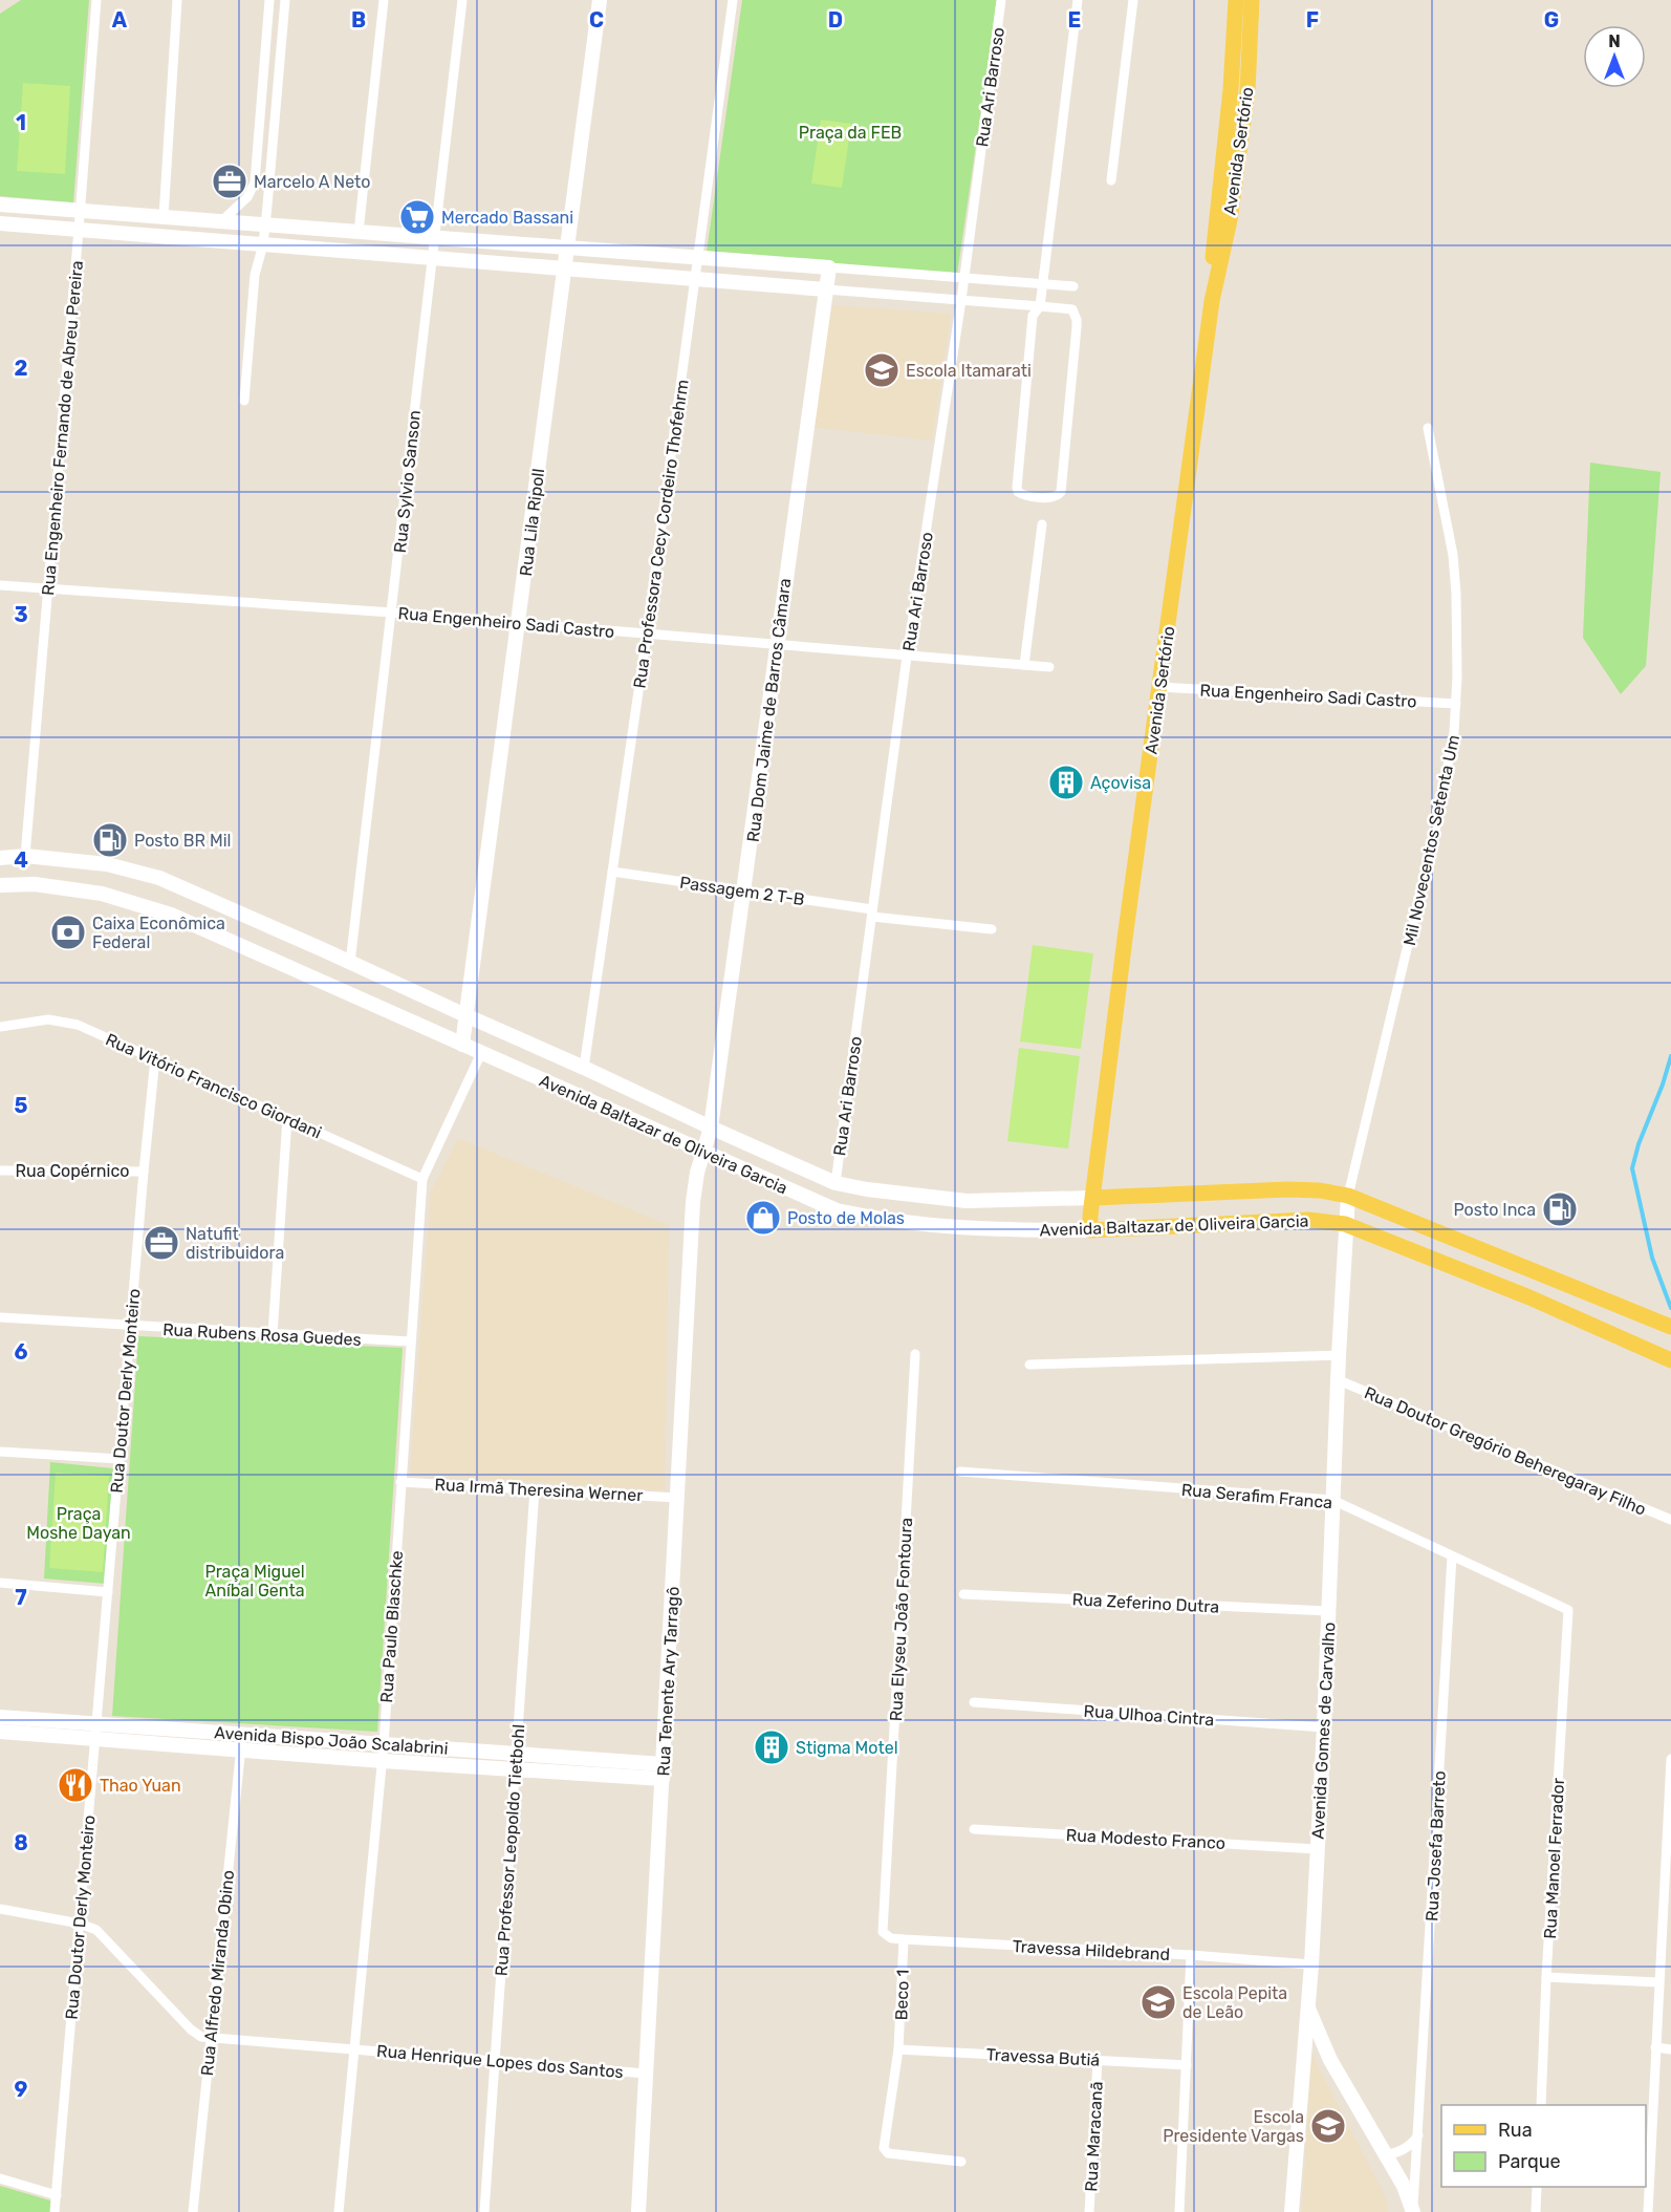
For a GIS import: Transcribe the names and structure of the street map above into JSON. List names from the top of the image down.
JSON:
{
  "streets": {
    "main road": ["Avenida Sertório", "Avenida Baltazar de Oliveira Garcia"],
    "street": [
      "Rua Ari Barroso",
      "Rua Engenheiro Fernando de Abreu Pereira",
      "Rua Sylvio Sanson",
      "Rua Lila Ripoll",
      "Rua Professora Cecy Cordeiro Thofehrm",
      "Rua Engenheiro Sadi Castro",
      "Rua Dom Jaime de Barros Câmara",
      "Mil Novecentos Setenta Um",
      "Passagem 2 T-B",
      "Rua Vitório Francisco Giordani",
      "Rua Copérnico",
      "Rua Rubens Rosa Guedes",
      "Rua Doutor Derly Monteiro",
      "Rua Doutor Gregório Beheregaray Filho",
      "Rua Irmã Theresina Werner",
      "Rua Serafim Franca",
      "Rua Zeferino Dutra",
      "Rua Elyseu João Fontoura",
      "Rua Paulo Blaschke",
      "Rua Tenente Ary Tarragô",
      "Rua Ulhoa Cintra",
      "Avenida Gomes de Carvalho",
      "Avenida Bispo João Scalabrini",
      "Rua Modesto Franco",
      "Rua Josefa Barreto",
      "Rua Professor Leopoldo Tietbohl",
      "Rua Manoel Ferrador",
      "Travessa Hildebrand",
      "Rua Alfredo Miranda Obino",
      "Beco 1",
      "Travessa Butiá",
      "Rua Henrique Lopes dos Santos",
      "Rua Maracanã"
    ]
  },
  "crossings": [
    ["Rua Ari Barroso", "Rua Engenheiro Sadi Castro"],
    ["Rua Ari Barroso", "Passagem 2 T-B"],
    ["Rua Ari Barroso", "Avenida Baltazar de Oliveira Garcia"],
    ["Avenida Sertório", "Rua Engenheiro Sadi Castro"],
    ["Avenida Sertório", "Avenida Baltazar de Oliveira Garcia"],
    ["Rua Engenheiro Fernando de Abreu Pereira", "Rua Engenheiro Sadi Castro"],
    ["Rua Engenheiro Fernando de Abreu Pereira", "Avenida Baltazar de Oliveira Garcia"],
    ["Rua Sylvio Sanson", "Rua Engenheiro Sadi Castro"],
    ["Rua Sylvio Sanson", "Avenida Baltazar de Oliveira Garcia"],
    ["Rua Lila Ripoll", "Rua Engenheiro Sadi Castro"],
    ["Rua Lila Ripoll", "Avenida Baltazar de Oliveira Garcia"],
    ["Rua Professora Cecy Cordeiro Thofehrm", "Rua Engenheiro Sadi Castro"],
    ["Rua Professora Cecy Cordeiro Thofehrm", "Passagem 2 T-B"],
    ["Rua Professora Cecy Cordeiro Thofehrm", "Avenida Baltazar de Oliveira Garcia"],
    ["Rua Engenheiro Sadi Castro", "Rua Dom Jaime de Barros Câmara"],
    ["Rua Engenheiro Sadi Castro", "Mil Novecentos Setenta Um"],
    ["Rua Dom Jaime de Barros Câmara", "Passagem 2 T-B"],
    ["Rua Dom Jaime de Barros Câmara", "Avenida Baltazar de Oliveira Garcia"],
    ["Rua Dom Jaime de Barros Câmara", "Rua Tenente Ary Tarragô"],
    ["Mil Novecentos Setenta Um", "Avenida Baltazar de Oliveira Garcia"],
    ["Mil Novecentos Setenta Um", "Avenida Gomes de Carvalho"],
    ["Rua Vitório Francisco Giordani", "Rua Doutor Derly Monteiro"],
    ["Rua Vitório Francisco Giordani", "Rua Paulo Blaschke"],
    ["Avenida Baltazar de Oliveira Garcia", "Rua Paulo Blaschke"],
    ["Avenida Baltazar de Oliveira Garcia", "Rua Tenente Ary Tarragô"],
    ["Avenida Baltazar de Oliveira Garcia", "Avenida Gomes de Carvalho"],
    ["Rua Copérnico", "Rua Doutor Derly Monteiro"],
    ["Rua Rubens Rosa Guedes", "Rua Doutor Derly Monteiro"],
    ["Rua Rubens Rosa Guedes", "Rua Paulo Blaschke"],
    ["Rua Doutor Derly Monteiro", "Avenida Bispo João Scalabrini"],
    ["Rua Doutor Gregório Beheregaray Filho", "Avenida Gomes de Carvalho"],
    ["Rua Irmã Theresina Werner", "Rua Paulo Blaschke"],
    ["Rua Irmã Theresina Werner", "Rua Tenente Ary Tarragô"],
    ["Rua Irmã Theresina Werner", "Rua Professor Leopoldo Tietbohl"],
    ["Rua Serafim Franca", "Avenida Gomes de Carvalho"],
    ["Rua Serafim Franca", "Rua Josefa Barreto"],
    ["Rua Serafim Franca", "Rua Manoel Ferrador"],
    ["Rua Zeferino Dutra", "Avenida Gomes de Carvalho"],
    ["Rua Elyseu João Fontoura", "Travessa Hildebrand"],
    ["Rua Elyseu João Fontoura", "Beco 1"],
    ["Rua Paulo Blaschke", "Avenida Bispo João Scalabrini"],
    ["Rua Paulo Blaschke", "Rua Henrique Lopes dos Santos"],
    ["Rua Tenente Ary Tarragô", "Avenida Bispo João Scalabrini"],
    ["Rua Tenente Ary Tarragô", "Rua Henrique Lopes dos Santos"],
    ["Rua Ulhoa Cintra", "Avenida Gomes de Carvalho"],
    ["Avenida Gomes de Carvalho", "Rua Modesto Franco"],
    ["Avenida Gomes de Carvalho", "Rua Josefa Barreto"],
    ["Avenida Gomes de Carvalho", "Travessa Hildebrand"],
    ["Avenida Bispo João Scalabrini", "Rua Professor Leopoldo Tietbohl"],
    ["Avenida Bispo João Scalabrini", "Rua Alfredo Miranda Obino"],
    ["Rua Professor Leopoldo Tietbohl", "Rua Henrique Lopes dos Santos"],
    ["Travessa Hildebrand", "Beco 1"],
    ["Rua Alfredo Miranda Obino", "Rua Henrique Lopes dos Santos"],
    ["Beco 1", "Travessa Butiá"],
    ["Travessa Butiá", "Rua Maracanã"]
  ],
  "parks": ["Praça da FEB", "Praça Moshe Dayan", "Praça Miguel Aníbal Genta"],
  "places": {
    "office": ["Marcelo A Neto", "Natufit distribuidora"],
    "supermarket": ["Mercado Bassani"],
    "school or university": ["Escola Itamarati", "Escola Pepita de Leão", "Escola Presidente Vargas"],
    "building": ["Açovisa", "Stigma Motel"],
    "fuel station": ["Posto BR Mil", "Posto Inca"],
    "bank": ["Caixa Econômica Federal"],
    "shop": ["Posto de Molas"],
    "restaurant": ["Thao Yuan"]
  },
  "legend": ["Rua", "Parque"],
  "north": "top",
  "grid": {
    "columns": [
      "A",
      "B",
      "C",
      "D",
      "E",
      "F",
      "G"
    ],
    "rows": [
      "1",
      "2",
      "3",
      "4",
      "5",
      "6",
      "7",
      "8",
      "9"
    ]
  }
}
